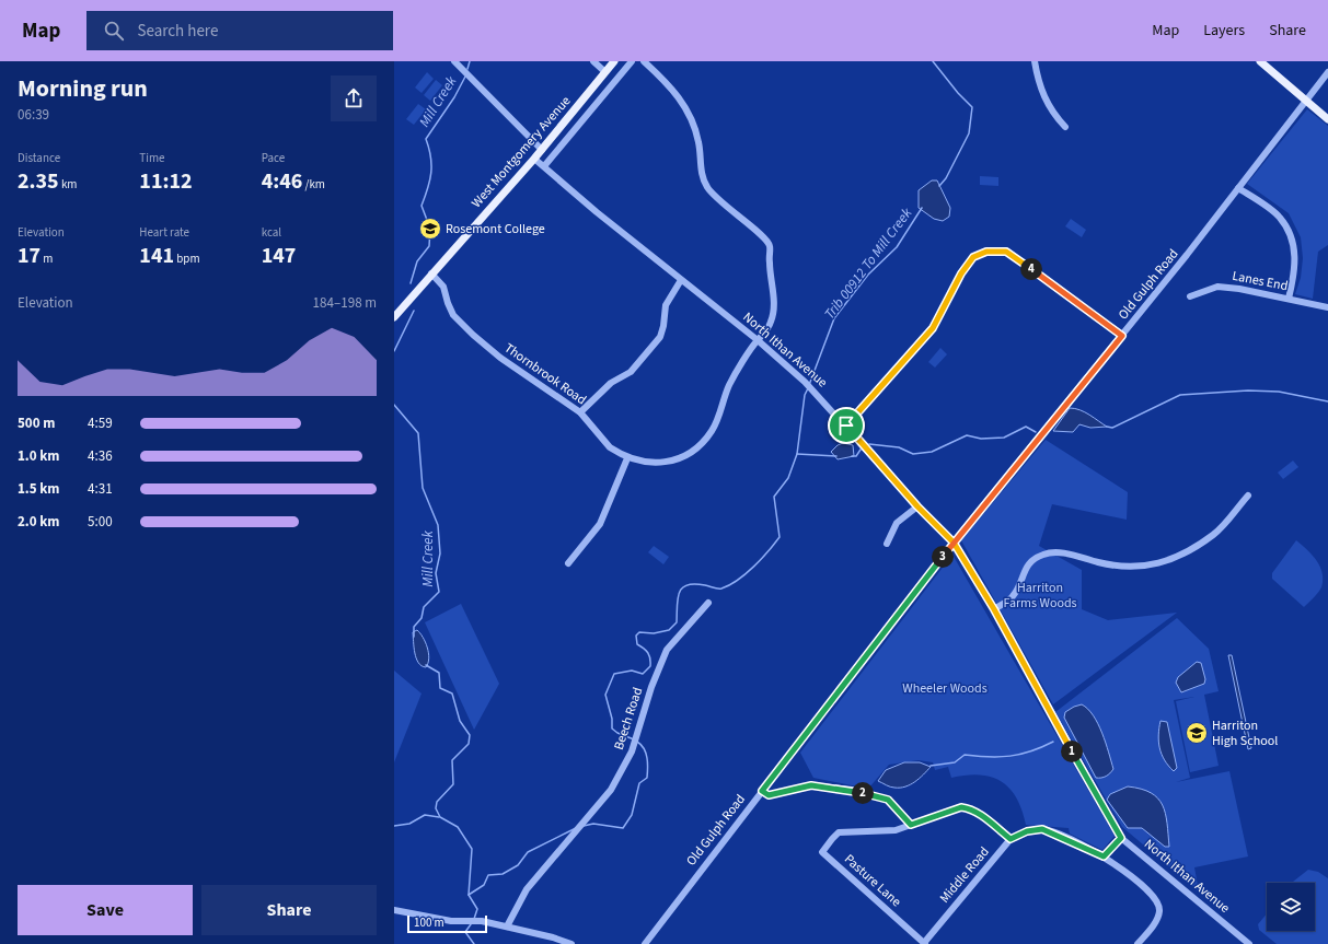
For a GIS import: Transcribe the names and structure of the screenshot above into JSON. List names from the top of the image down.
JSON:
{
  "streets": {
    "main road": ["West Montgomery Avenue"],
    "street": [
      "Lanes End",
      "Old Gulph Road",
      "North Ithan Avenue",
      "Thornbrook Road",
      "Beech Road",
      "Middle Road",
      "Pasture Lane"
    ]
  },
  "crossings": [
    ["West Montgomery Avenue", "North Ithan Avenue"],
    ["West Montgomery Avenue", "Thornbrook Road"],
    ["Old Gulph Road", "North Ithan Avenue"],
    ["North Ithan Avenue", "Thornbrook Road"],
    ["Middle Road", "Pasture Lane"]
  ],
  "water": ["Mill Creek", "Trib 00912 To Mill Creek"],
  "parks": ["Harriton Farms Woods", "Wheeler Woods"],
  "places": {
    "school or university": ["Rosemont College", "Harriton High School"]
  },
  "scale_bar": "100 m",
  "page": {
    "header": "Map",
    "search": "Search here",
    "nav": ["Map", "Layers", "Share"],
    "heading": ["Morning run", "06:39"],
    "stats": [
      ["Distance", "2.35 km"],
      ["Time", "11:12"],
      ["Pace", "4:46 /km"],
      ["Elevation", "17 m"],
      ["Heart rate", "141 bpm"],
      ["kcal", "147"]
    ],
    "pins": [
      "4",
      "3",
      "1",
      "2"
    ],
    "chart": ["Elevation", "184–198 m"],
    "list": [
      {
        "name": "500 m",
        "note": "4:59"
      },
      {
        "name": "1.0 km",
        "note": "4:36"
      },
      {
        "name": "1.5 km",
        "note": "4:31"
      },
      {
        "name": "2.0 km",
        "note": "5:00"
      }
    ],
    "buttons": ["Save", "Share"],
    "scale": "100 m"
  }
}
